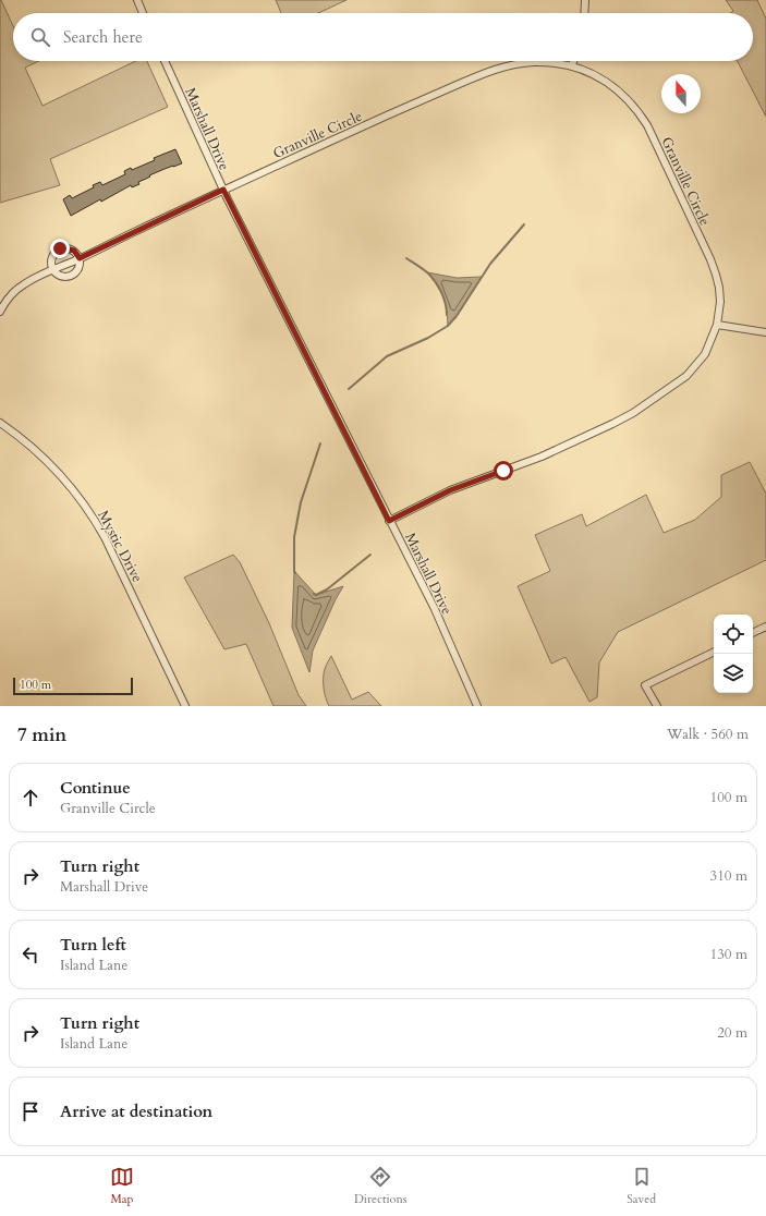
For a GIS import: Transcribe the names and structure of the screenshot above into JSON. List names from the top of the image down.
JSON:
{
  "streets": {
    "street": ["Marshall Drive", "Granville Circle", "Mystic Drive"]
  },
  "crossings": [
    ["Marshall Drive", "Granville Circle"]
  ],
  "scale_bar": "100 m",
  "north": "top",
  "page": {
    "search": "Search here",
    "scale": "100 m",
    "heading": ["7 min", "Walk · 560 m"],
    "list": [
      ["Continue", "Granville Circle", "100 m"],
      ["Turn right", "Marshall Drive", "310 m"],
      ["Turn left", "Island Lane", "130 m"],
      ["Turn right", "Island Lane", "20 m"],
      "Arrive at destination"
    ],
    "nav": ["Map", "Directions", "Saved"]
  }
}
